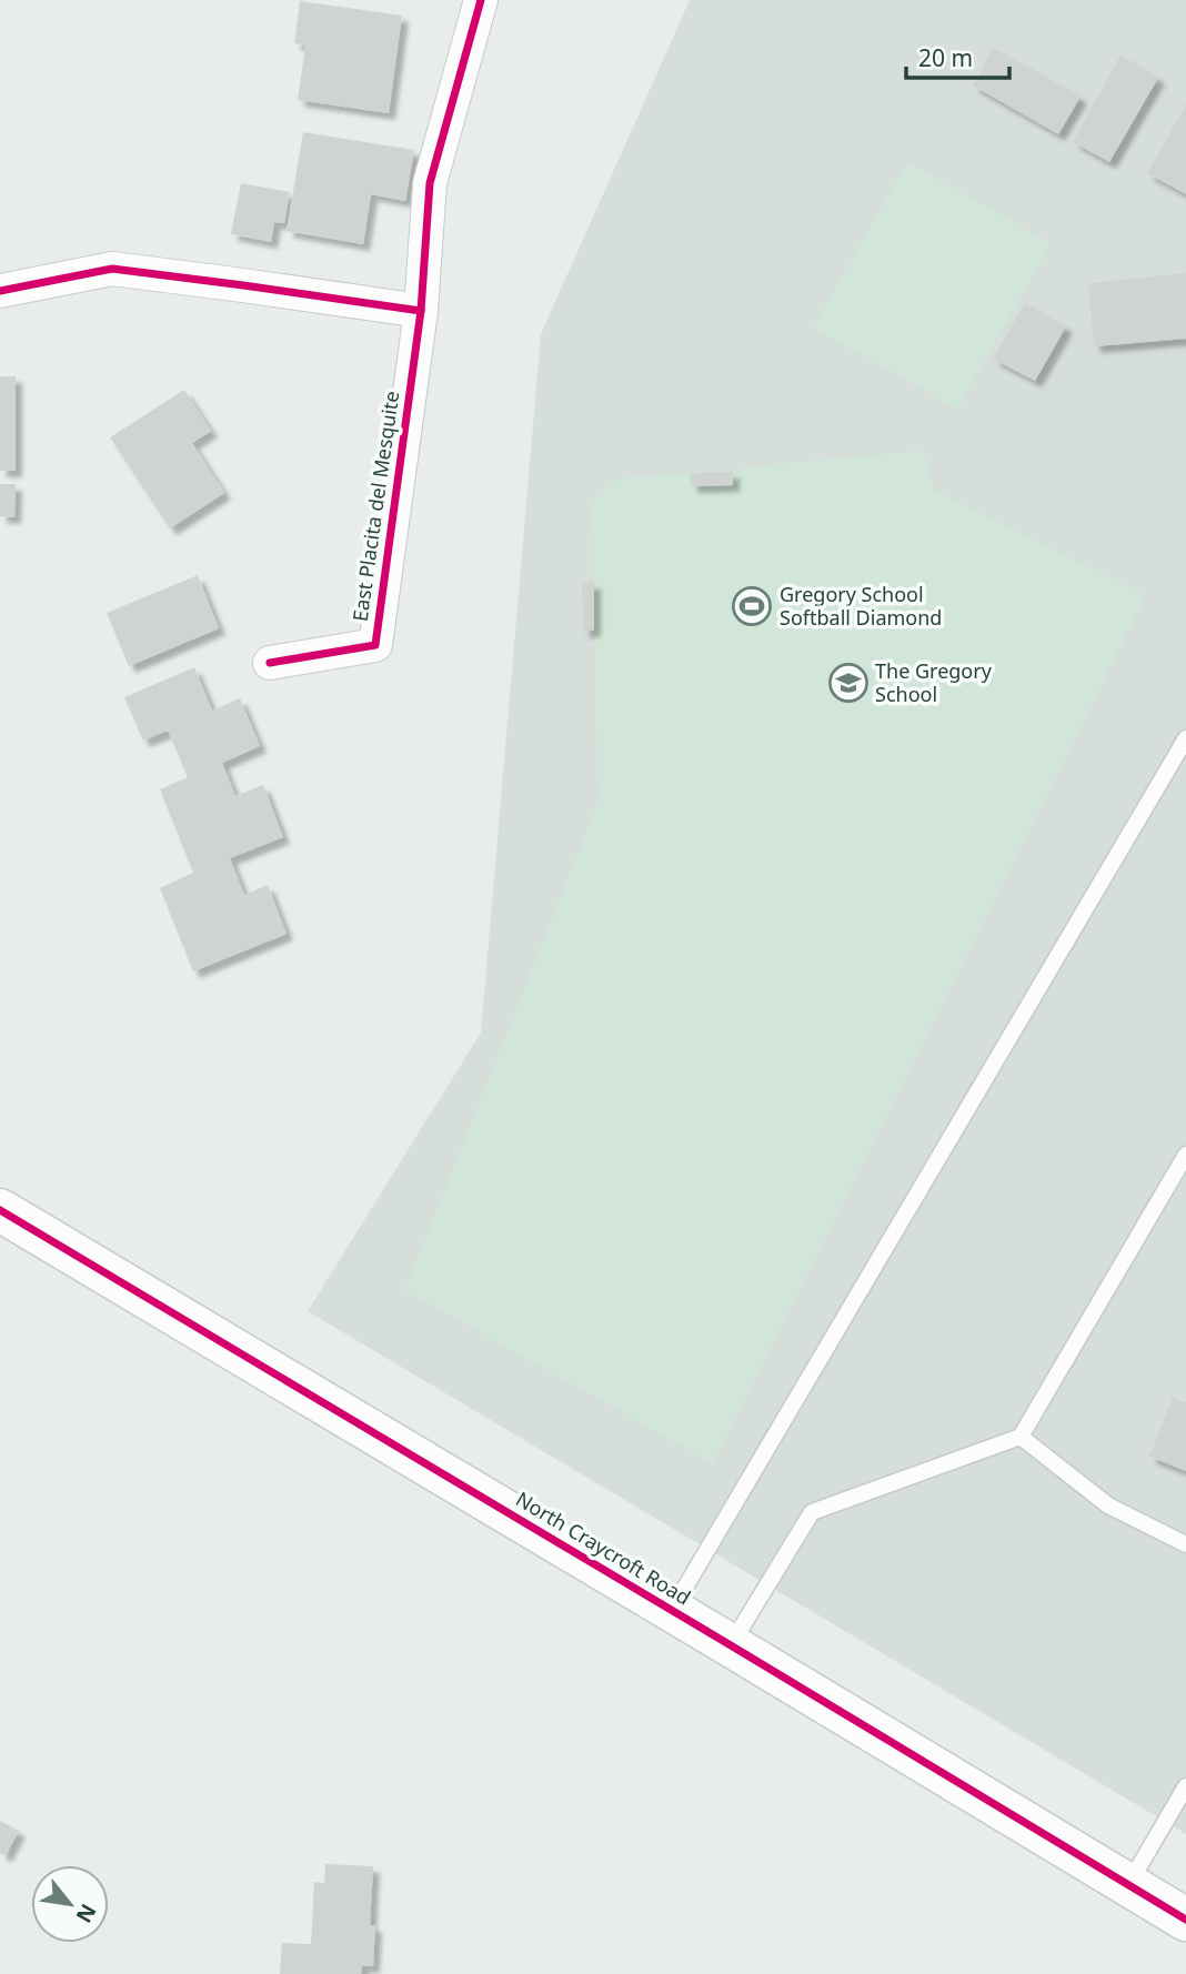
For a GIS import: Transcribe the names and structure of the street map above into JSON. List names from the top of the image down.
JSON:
{
  "streets": {
    "main road": ["North Craycroft Road"],
    "street": ["East Placita del Mesquite"]
  },
  "places": {
    "sports": ["Gregory School Softball Diamond"],
    "school or university": ["The Gregory School"]
  },
  "scale_bar": "20 m",
  "north": "bottom right"
}
